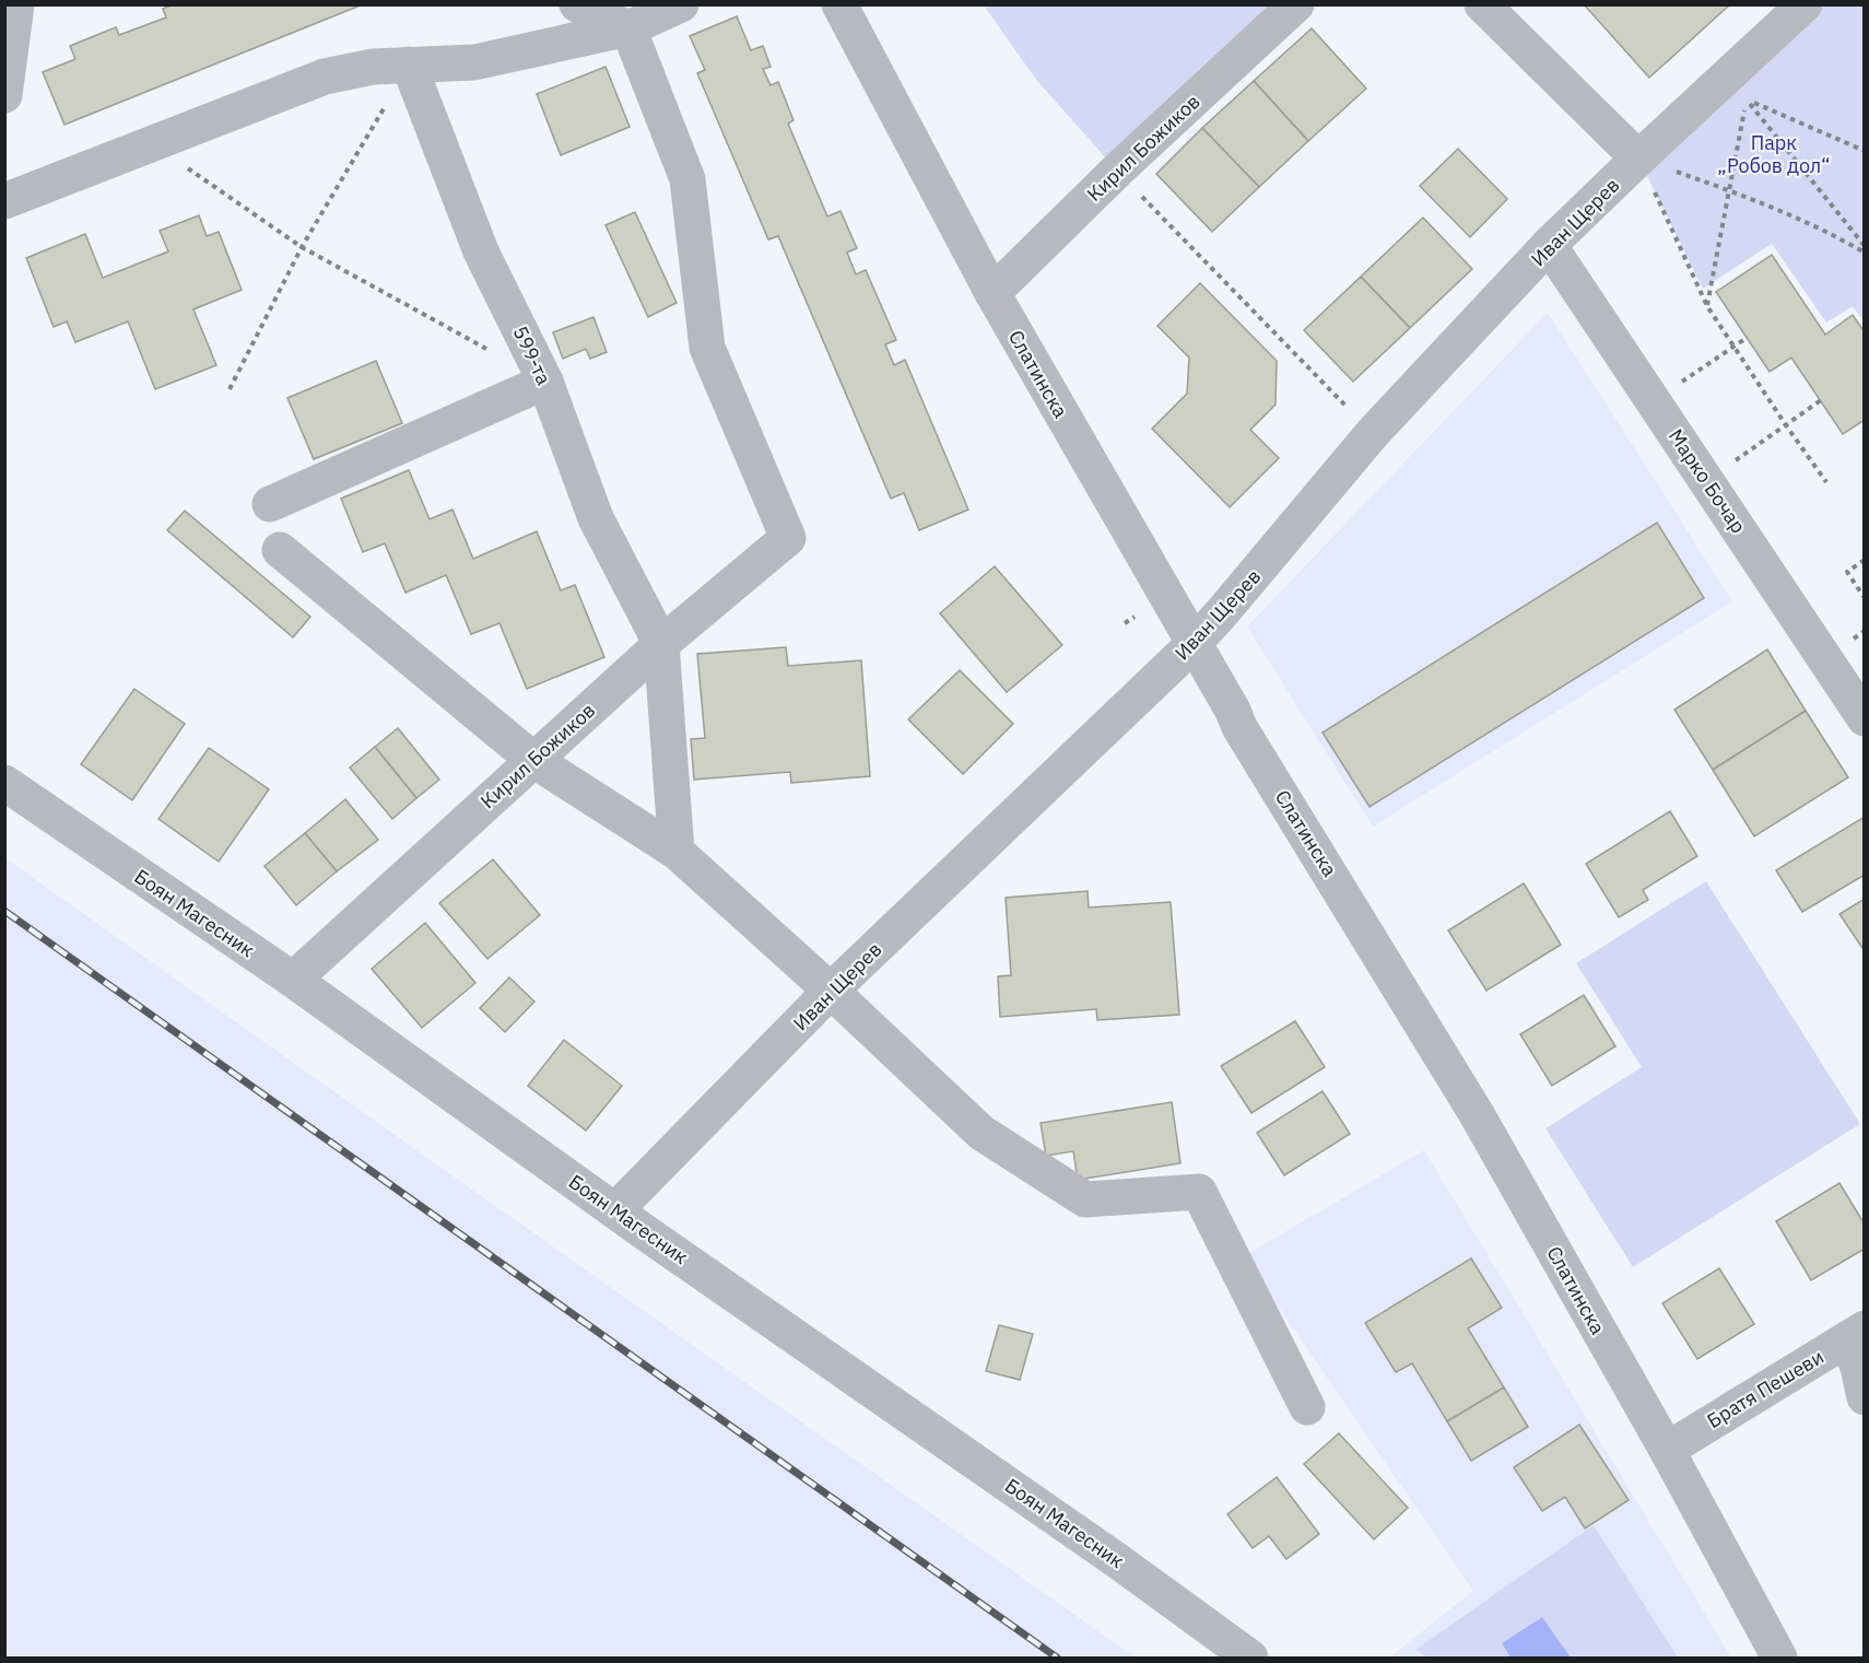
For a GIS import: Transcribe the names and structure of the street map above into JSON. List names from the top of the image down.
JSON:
{
  "streets": {
    "street": [
      "Кирил Божиков",
      "Иван Щерев",
      "599-та",
      "Слатинска",
      "Марко Бочар",
      "Боян Магесник",
      "Братя Пешеви"
    ]
  },
  "crossings": [
    ["Кирил Божиков", "599-та"],
    ["Кирил Божиков", "Слатинска"],
    ["Кирил Божиков", "Боян Магесник"],
    ["Иван Щерев", "Слатинска"],
    ["Иван Щерев", "Марко Бочар"],
    ["Иван Щерев", "Боян Магесник"],
    ["Слатинска", "Братя Пешеви"]
  ],
  "parks": ["Парк „Робов дол“"]
}
